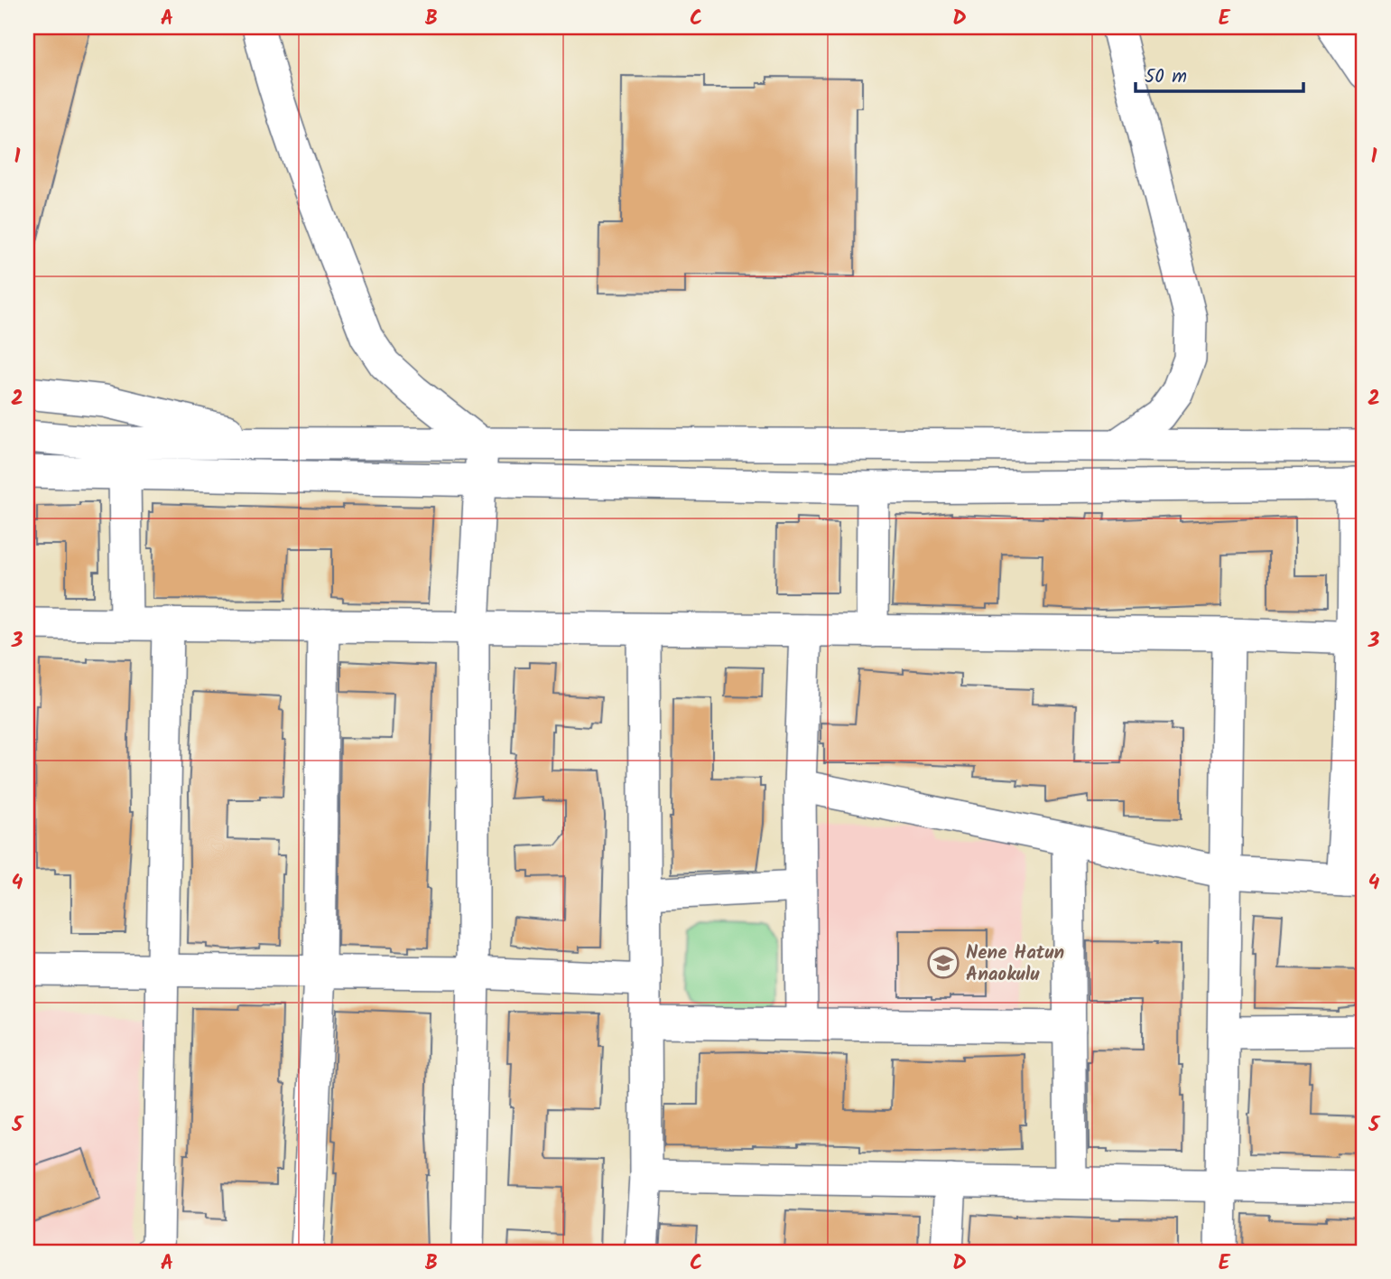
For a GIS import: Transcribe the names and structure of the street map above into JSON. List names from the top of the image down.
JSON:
{
  "places": {
    "school or university": ["Nene Hatun Anaokulu"]
  },
  "scale_bar": "50 m",
  "grid": {
    "columns": [
      "A",
      "B",
      "C",
      "D",
      "E"
    ],
    "rows": [
      "1",
      "2",
      "3",
      "4",
      "5"
    ]
  }
}
